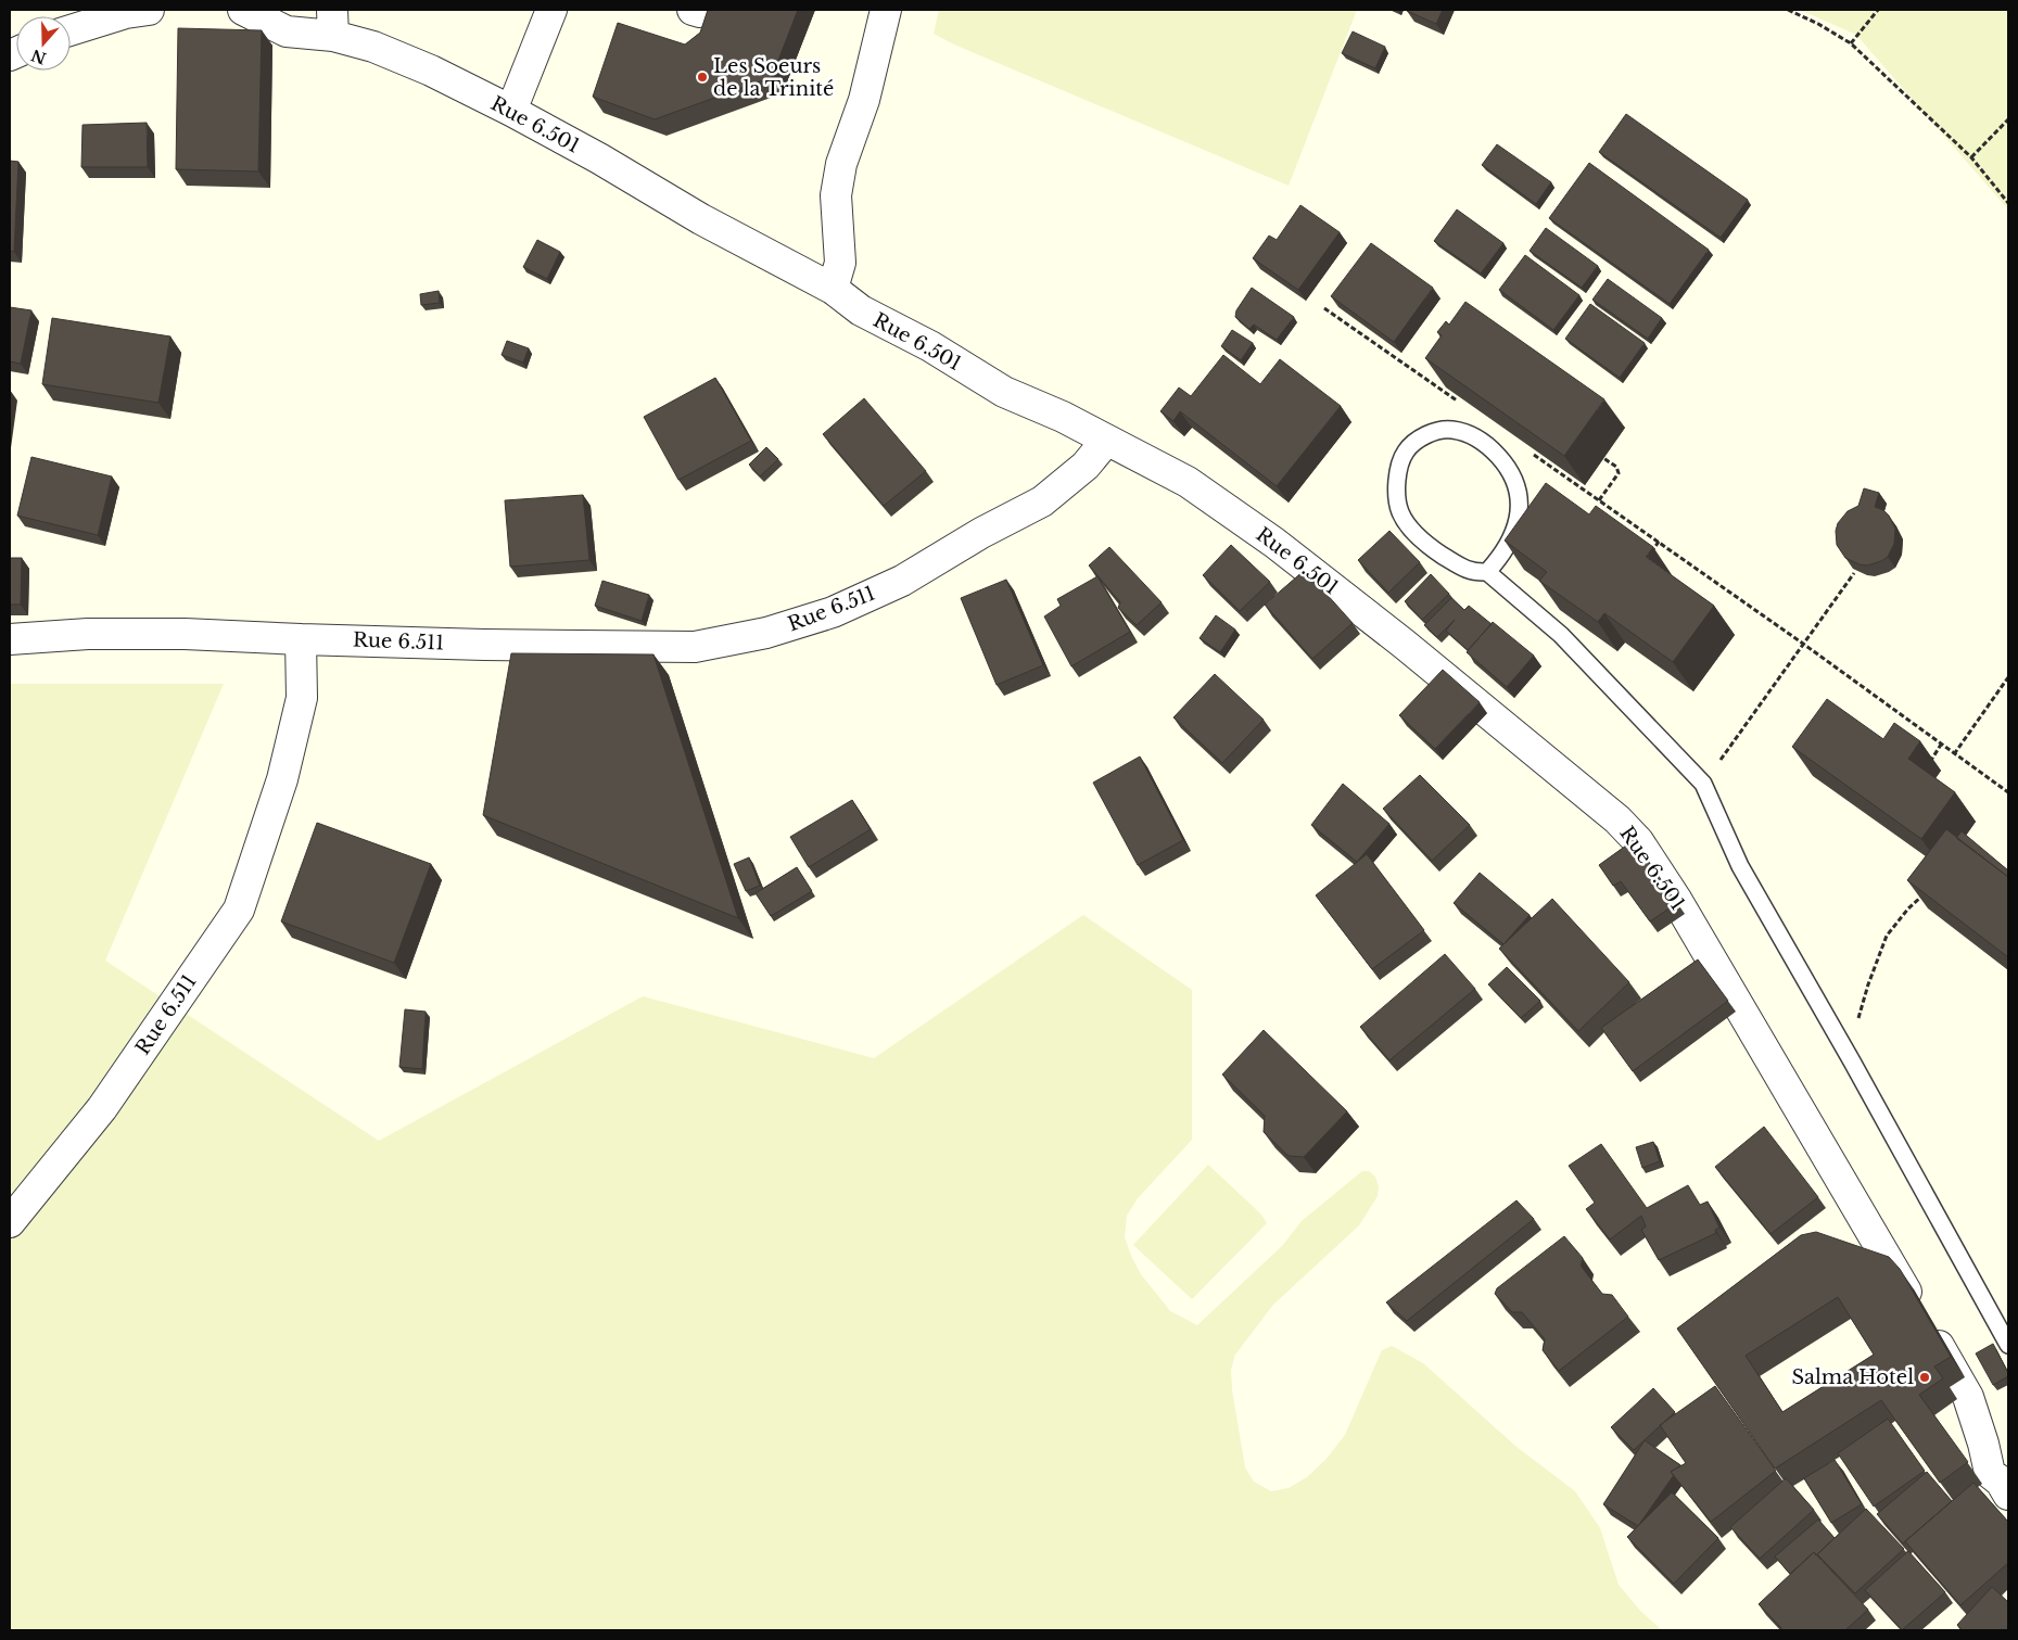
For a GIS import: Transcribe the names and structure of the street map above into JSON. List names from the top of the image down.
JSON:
{
  "streets": {
    "street": ["Rue 6.501", "Rue 6.511"]
  },
  "crossings": [
    ["Rue 6.501", "Rue 6.511"]
  ],
  "places": ["Les Soeurs de la Trinité", "Salma Hotel"],
  "north": "bottom"
}
